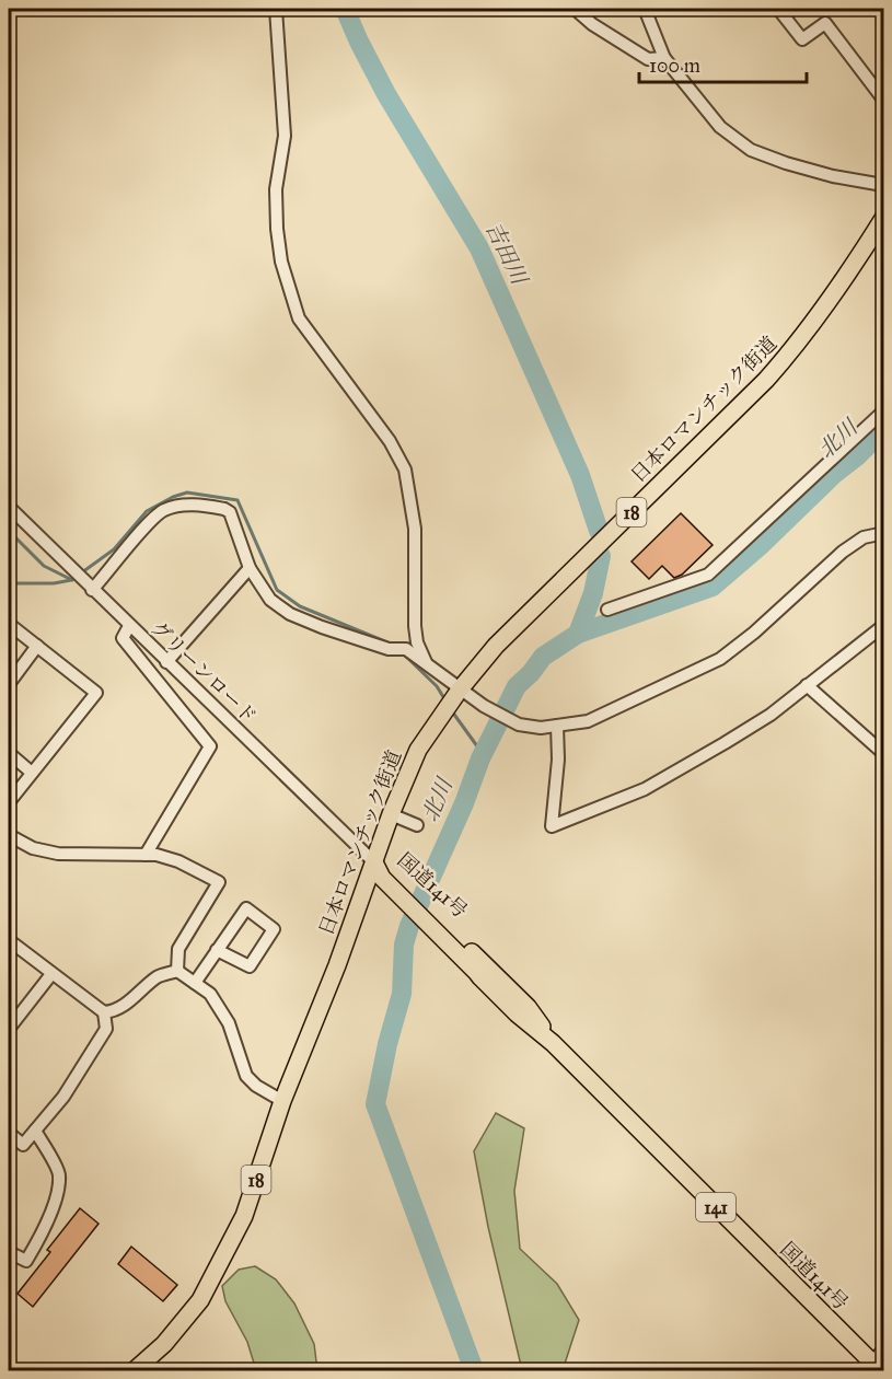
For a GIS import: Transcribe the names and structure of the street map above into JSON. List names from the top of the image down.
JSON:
{
  "streets": {
    "highway": [
      "日本ロマンチック街道",
      "18",
      "国道141号",
      "141"
    ],
    "street": ["グリーンロード"]
  },
  "crossings": [
    ["日本ロマンチック街道", "グリーンロード"],
    ["日本ロマンチック街道", "国道141号"],
    ["グリーンロード", "国道141号"]
  ],
  "water": ["吉田川", "北川"],
  "scale_bar": "100 m"
}
